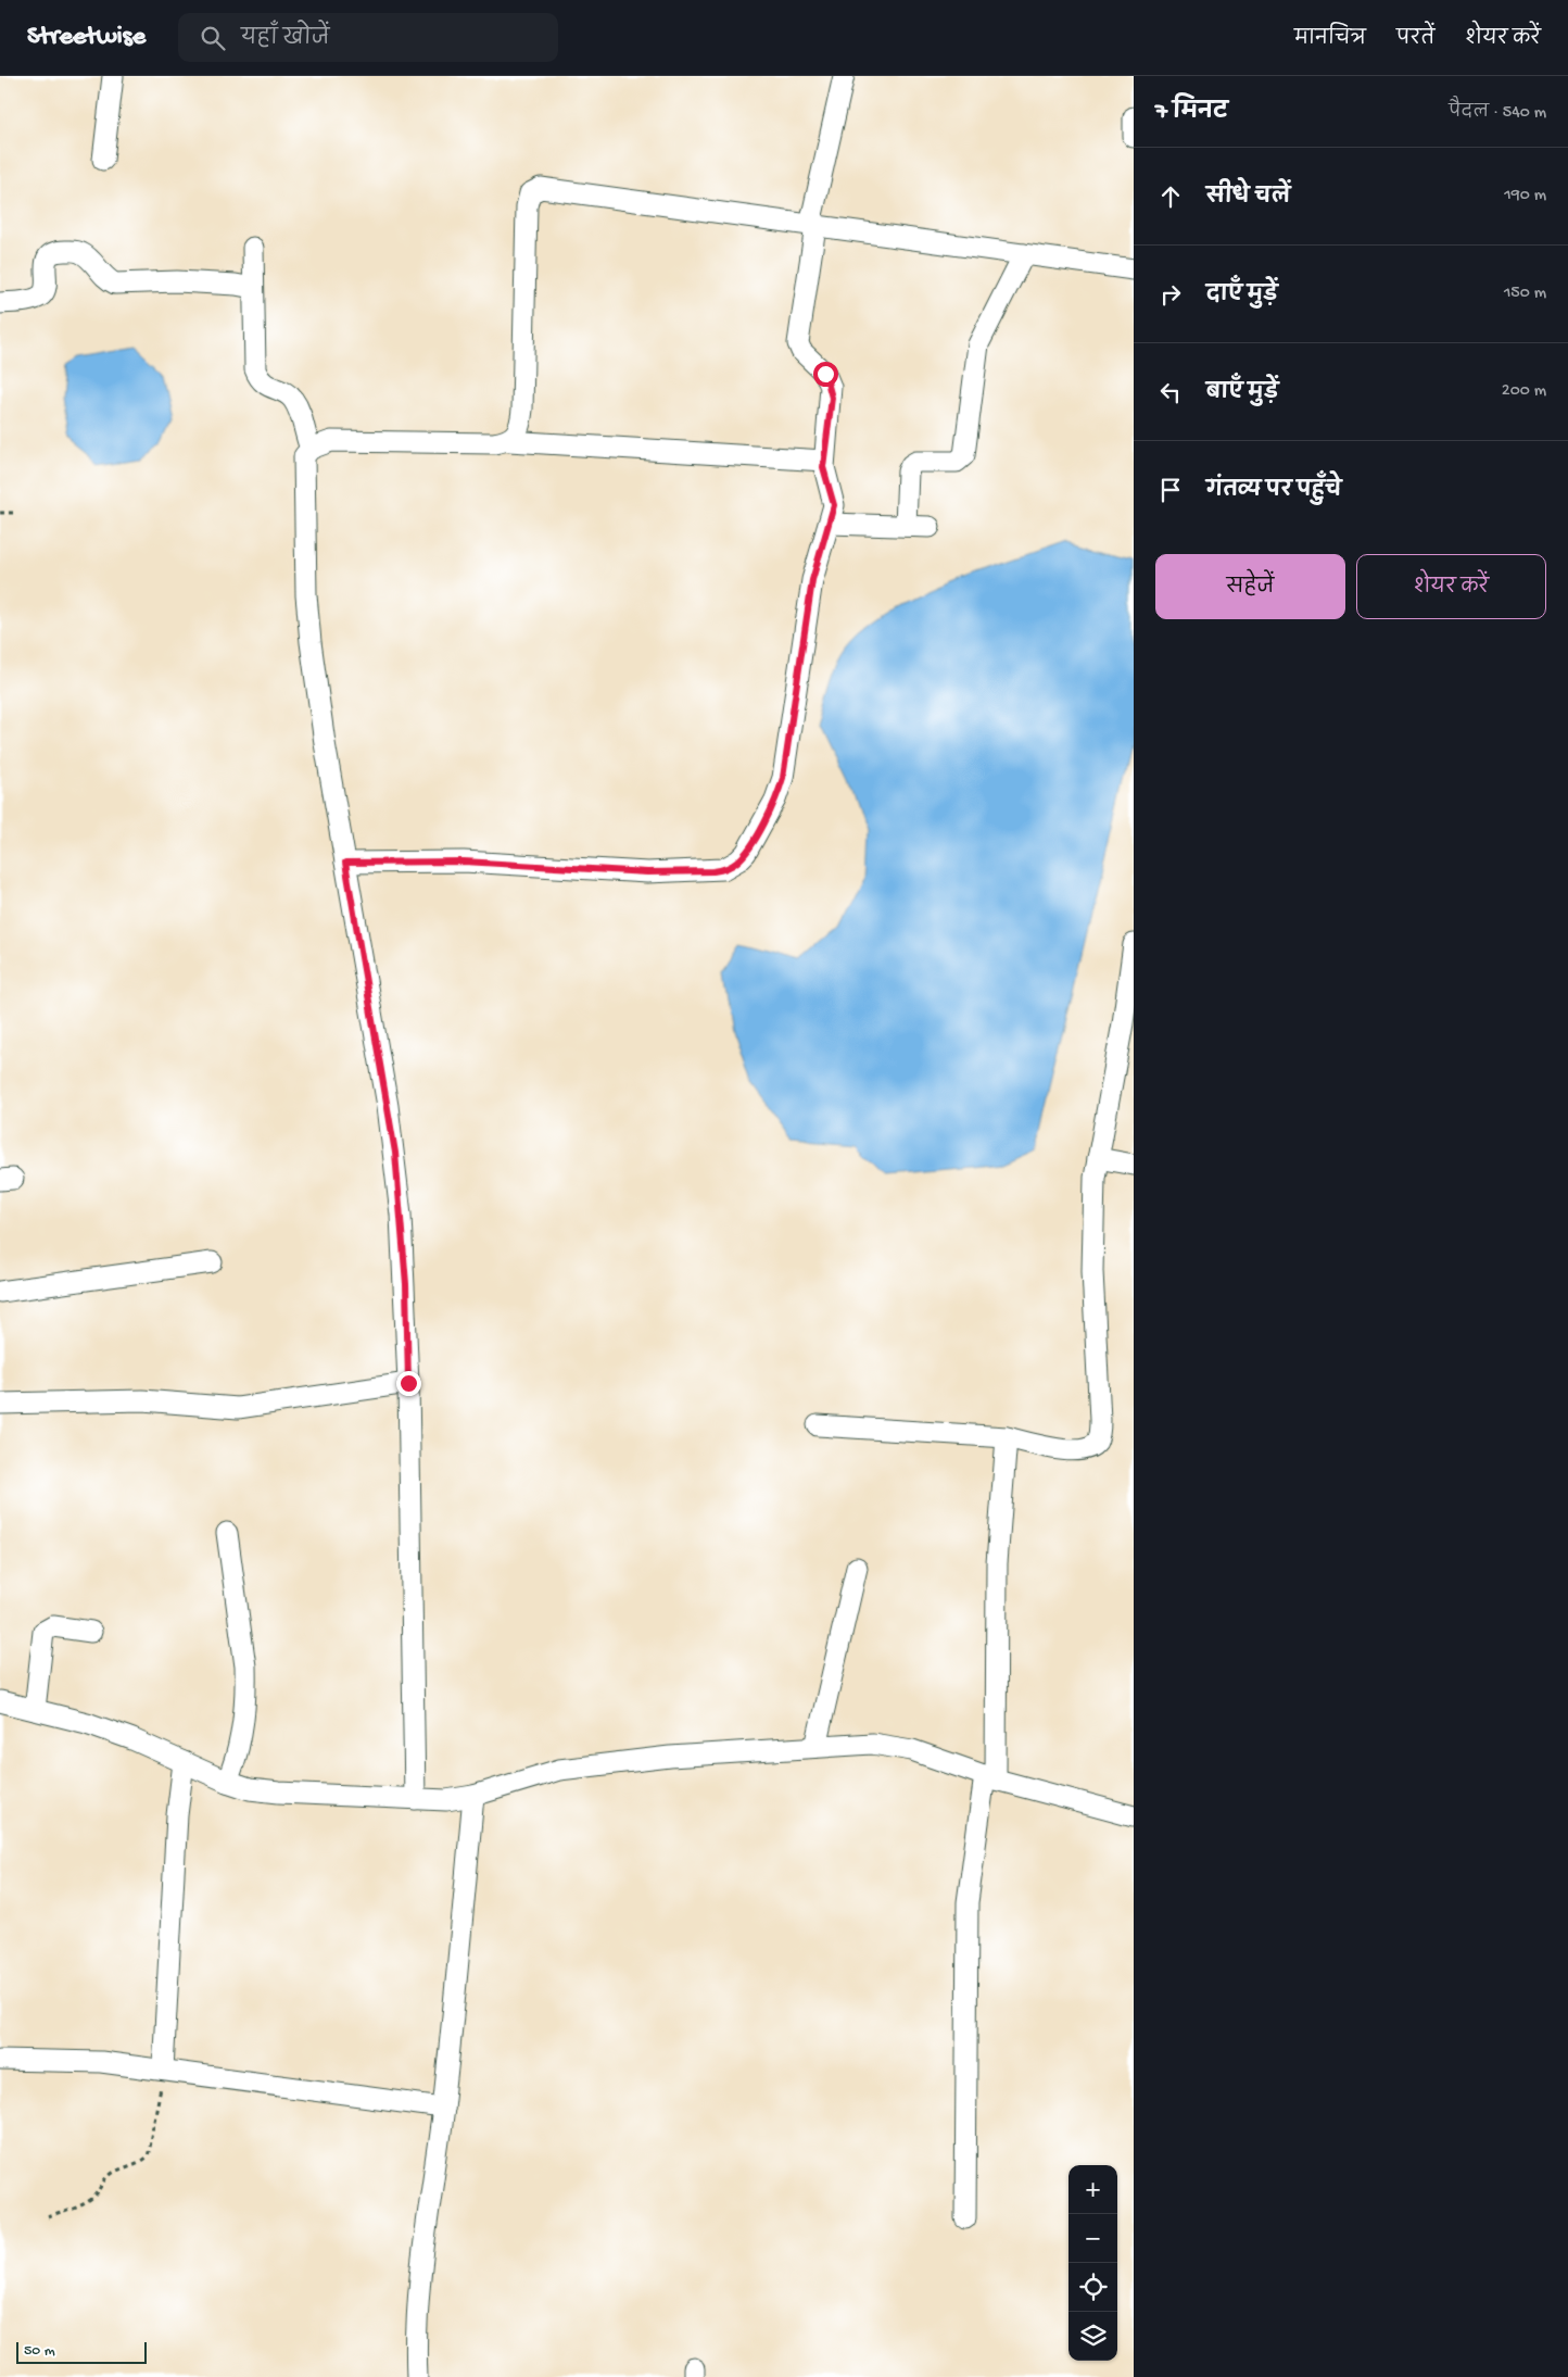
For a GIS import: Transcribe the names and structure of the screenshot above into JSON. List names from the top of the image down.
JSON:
{
  "scale_bar": "50 m",
  "page": {
    "header": "Streetwise",
    "search": "यहाँ खोजें",
    "nav": ["मानचित्र", "परतें", "शेयर करें"],
    "heading": ["7 मिनट", "पैदल · 540 m"],
    "list": [
      ["सीधे चलें", "190 m"],
      ["दाएँ मुड़ें", "150 m"],
      ["बाएँ मुड़ें", "200 m"],
      "गंतव्य पर पहुँचे"
    ],
    "buttons": ["सहेजें", "शेयर करें"],
    "map_buttons": ["+", "−"],
    "scale": "50 m"
  }
}
